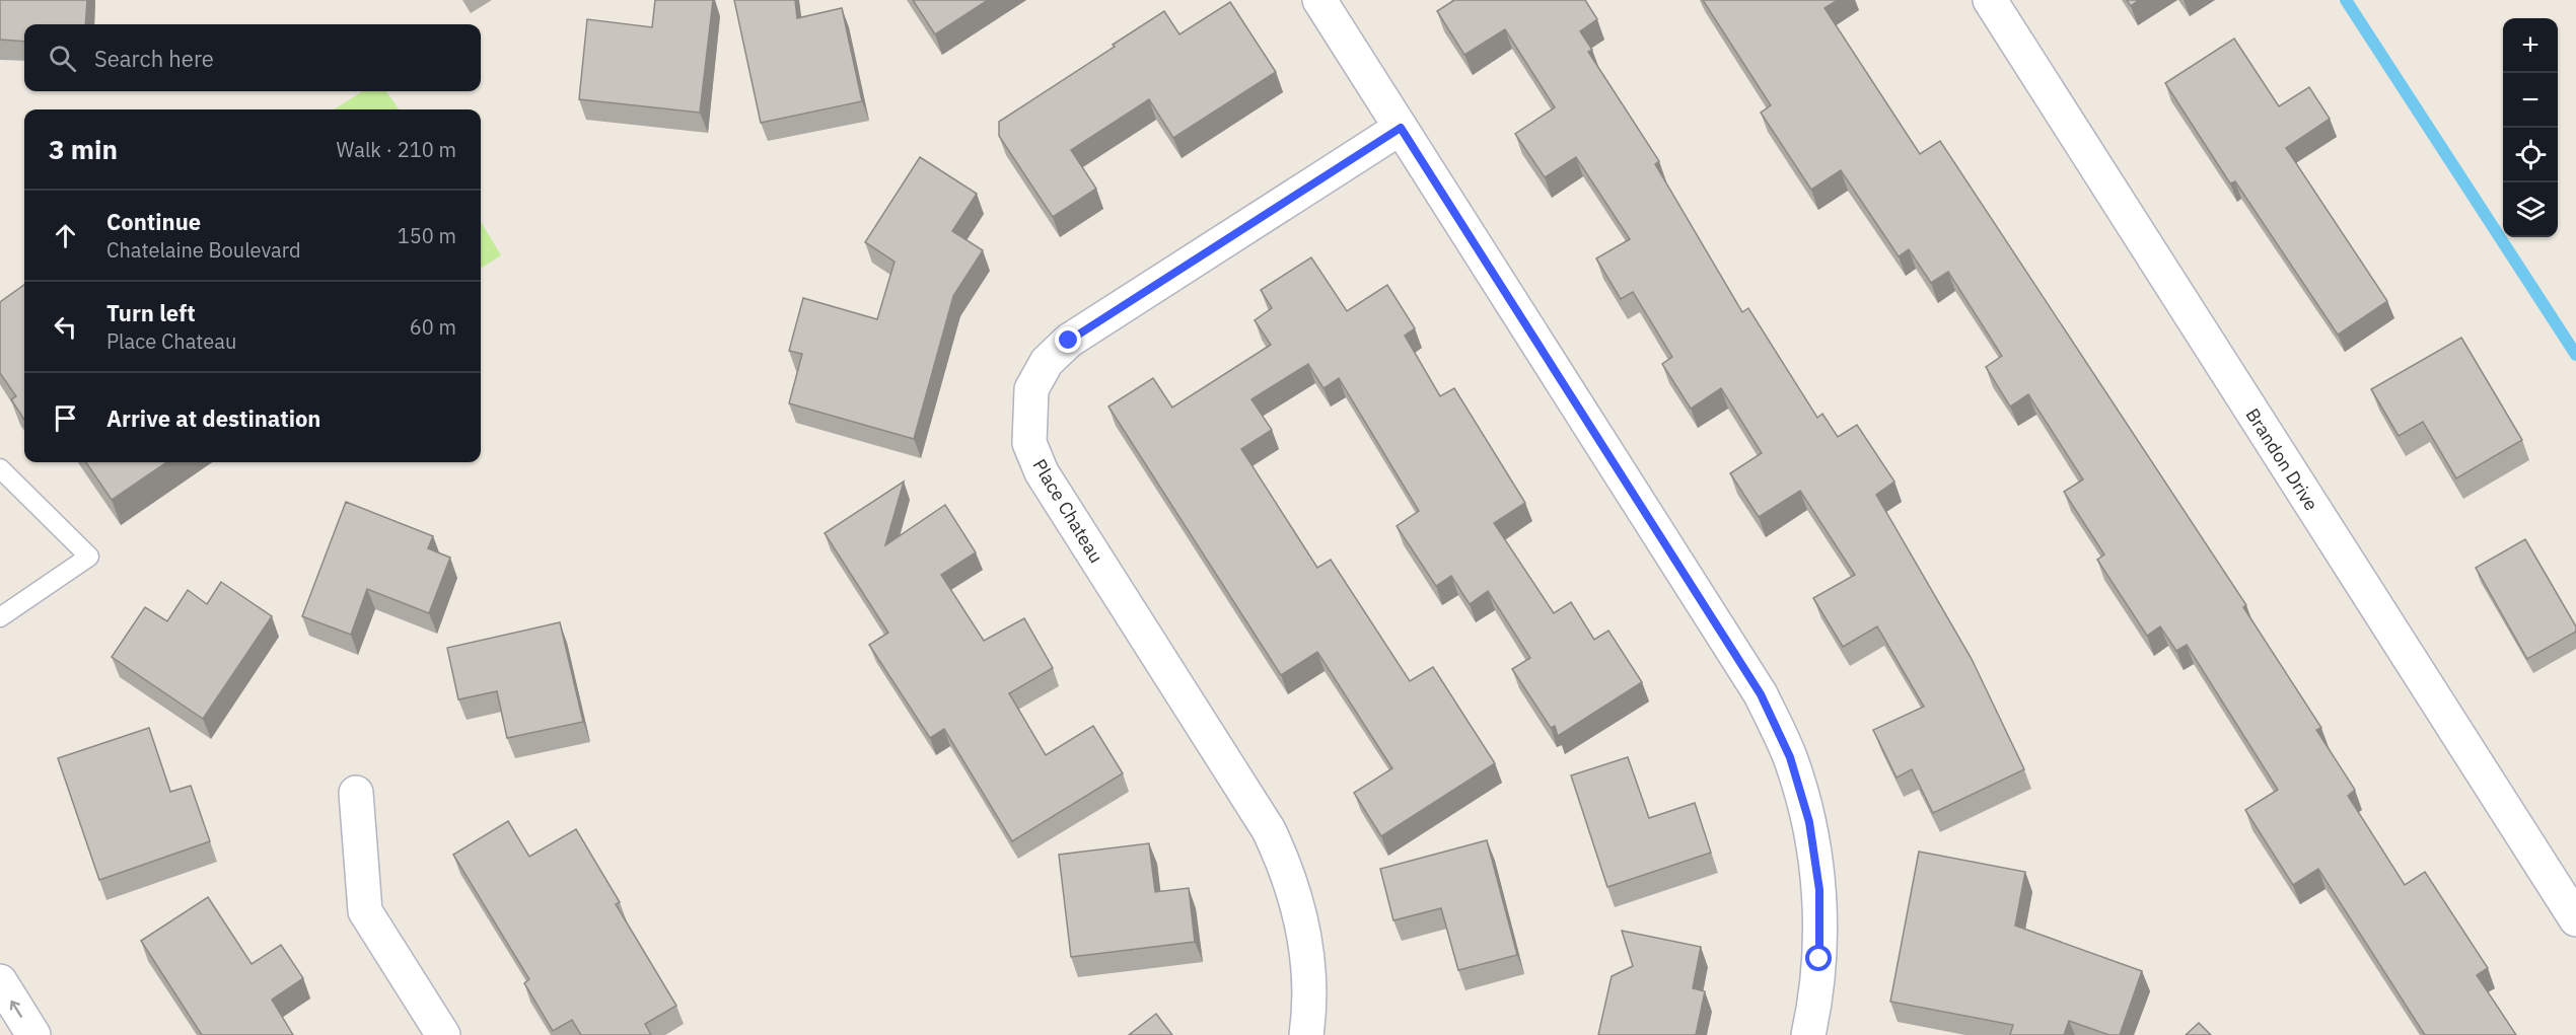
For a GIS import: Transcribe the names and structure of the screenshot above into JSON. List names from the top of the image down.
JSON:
{
  "streets": {
    "street": ["Brandon Drive", "Place Chateau"]
  },
  "page": {
    "map_buttons": ["+", "−"],
    "search": "Search here",
    "heading": ["3 min", "Walk · 210 m"],
    "list": [
      ["Continue", "Chatelaine Boulevard", "150 m"],
      ["Turn left", "Place Chateau", "60 m"],
      "Arrive at destination"
    ]
  }
}
